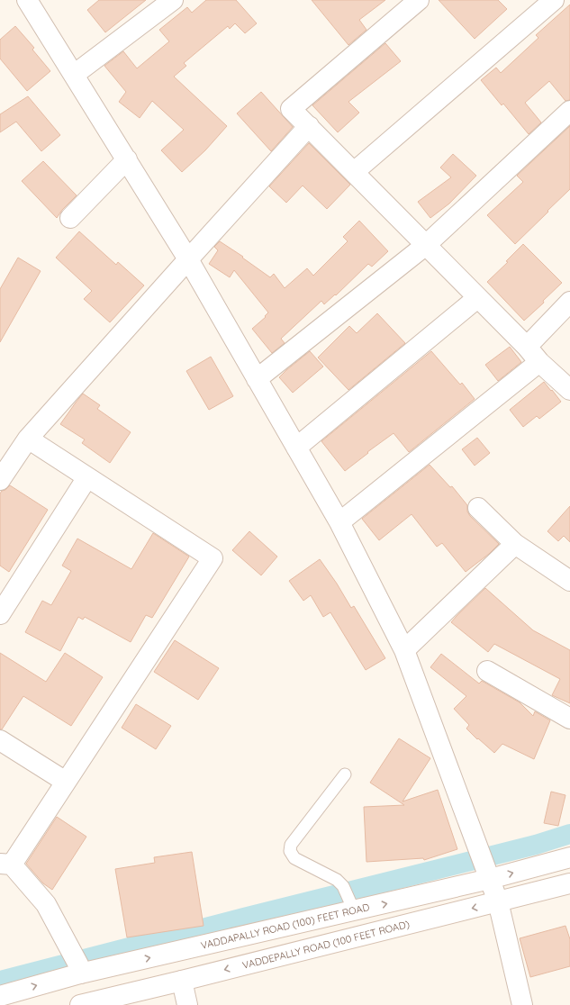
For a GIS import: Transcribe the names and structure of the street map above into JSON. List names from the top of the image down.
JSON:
{
  "streets": {
    "street": ["VADDAPALLY ROAD (100) FEET ROAD", "VADDEPALLY ROAD (100 FEET ROAD)"]
  },
  "one_way": ["VADDAPALLY ROAD (100) FEET ROAD", "VADDEPALLY ROAD (100 FEET ROAD)"]
}
